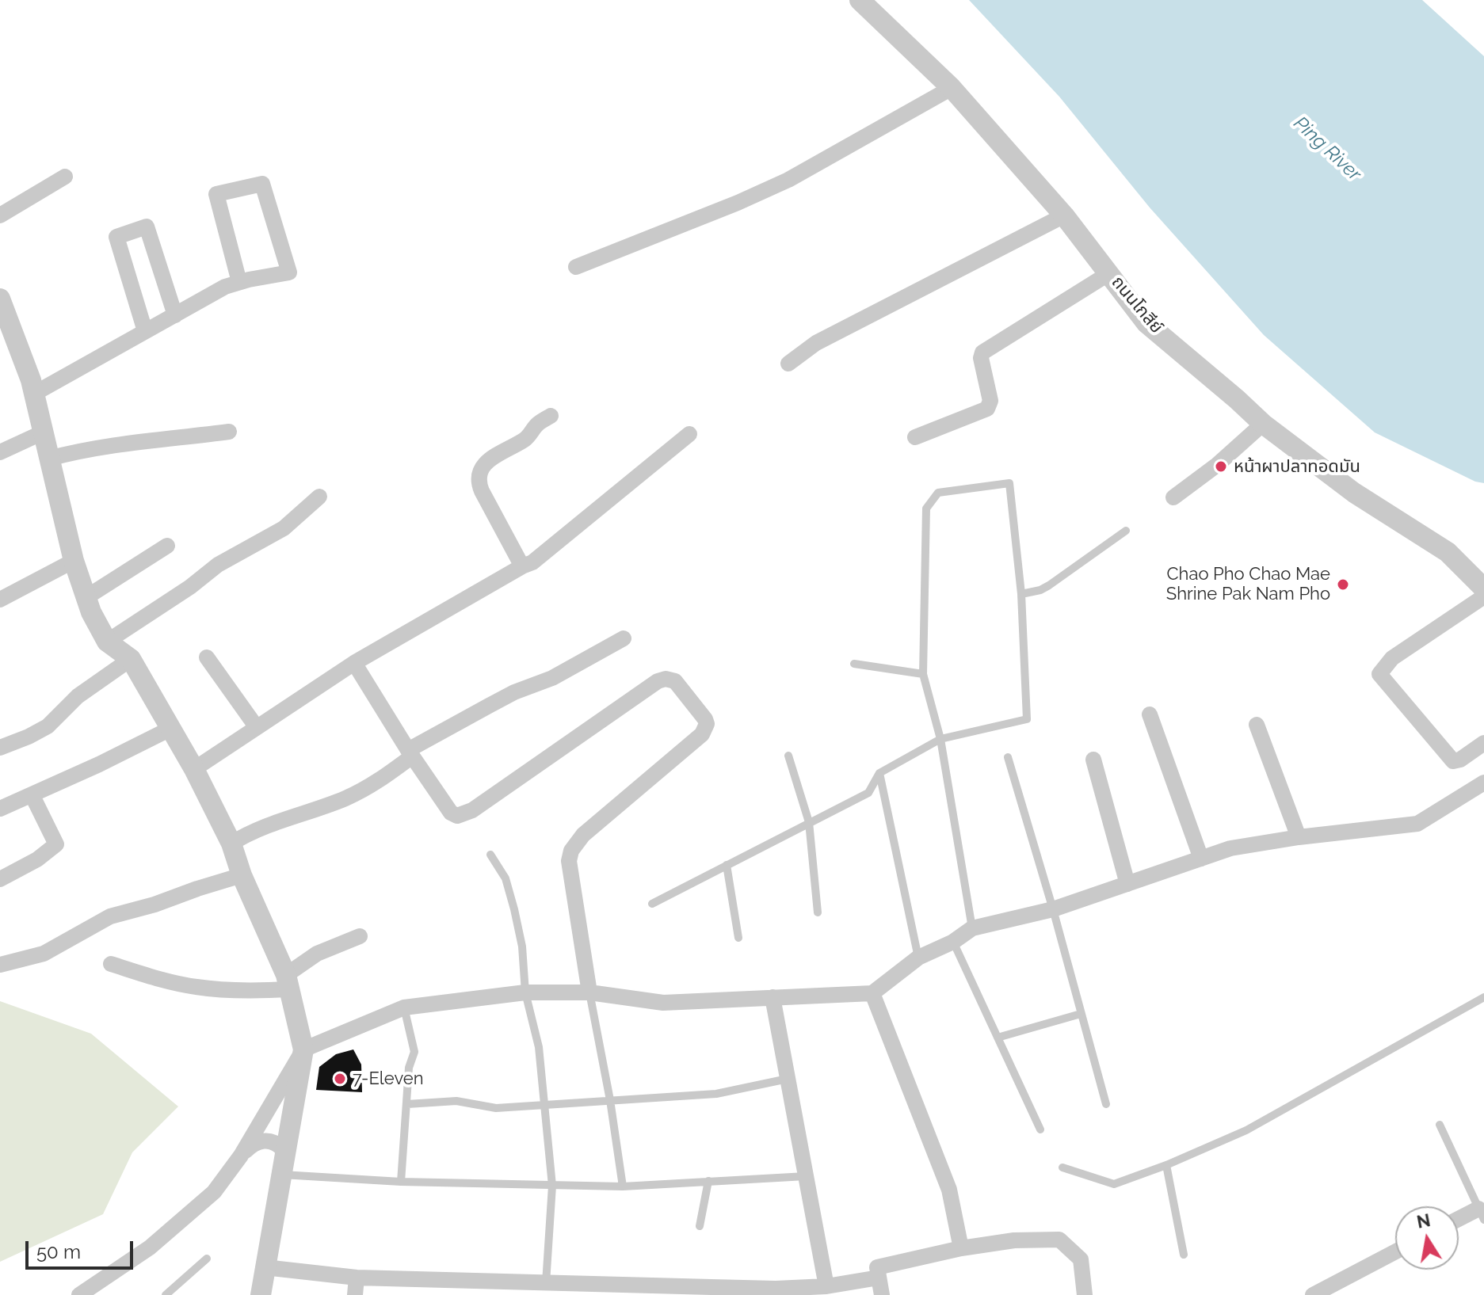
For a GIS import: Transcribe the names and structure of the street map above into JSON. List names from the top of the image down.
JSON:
{
  "streets": {
    "street": ["ถนนโกสีย์"]
  },
  "water": ["Ping River"],
  "places": ["หน้าผาปลาทอดมัน", "Chao Pho Chao Mae Shrine Pak Nam Pho", "7-Eleven"],
  "scale_bar": "50 m",
  "north": "top"
}
